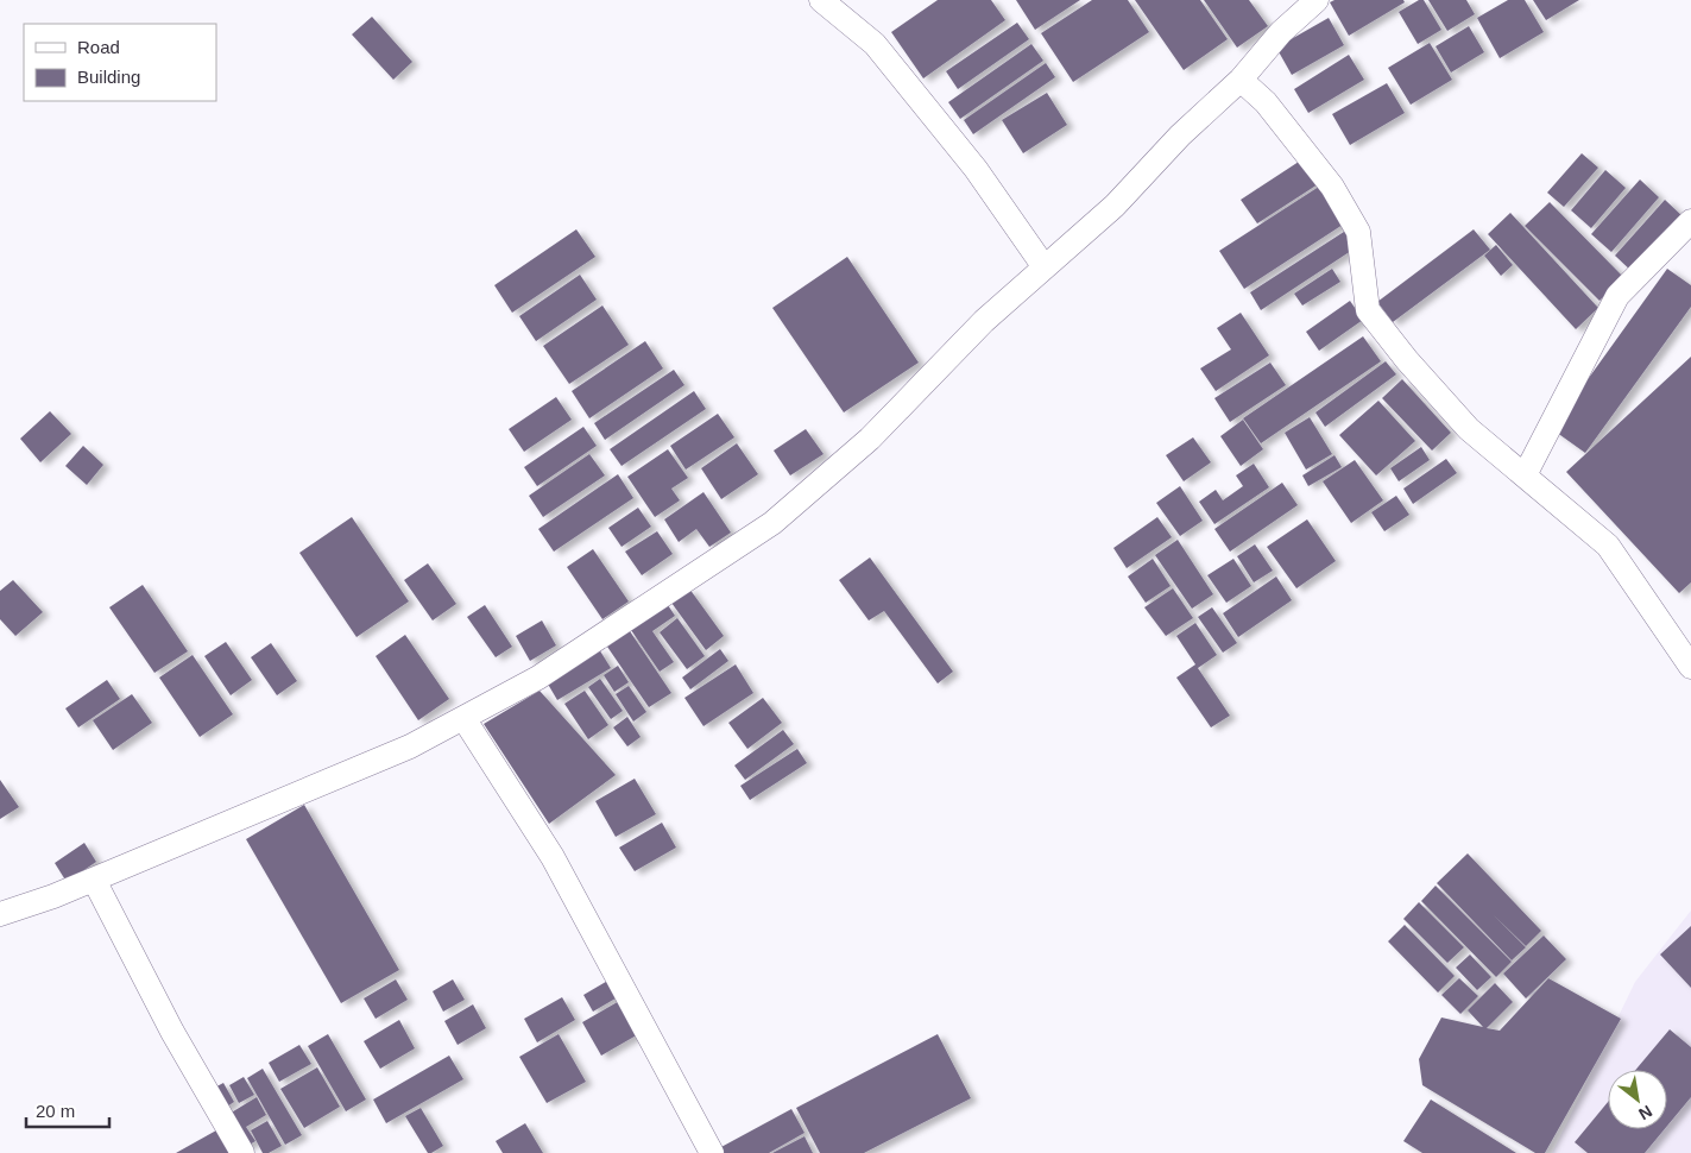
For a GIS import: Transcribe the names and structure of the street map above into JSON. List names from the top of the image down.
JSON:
{
  "legend": ["Road", "Building"],
  "scale_bar": "20 m",
  "north": "bottom right"
}
